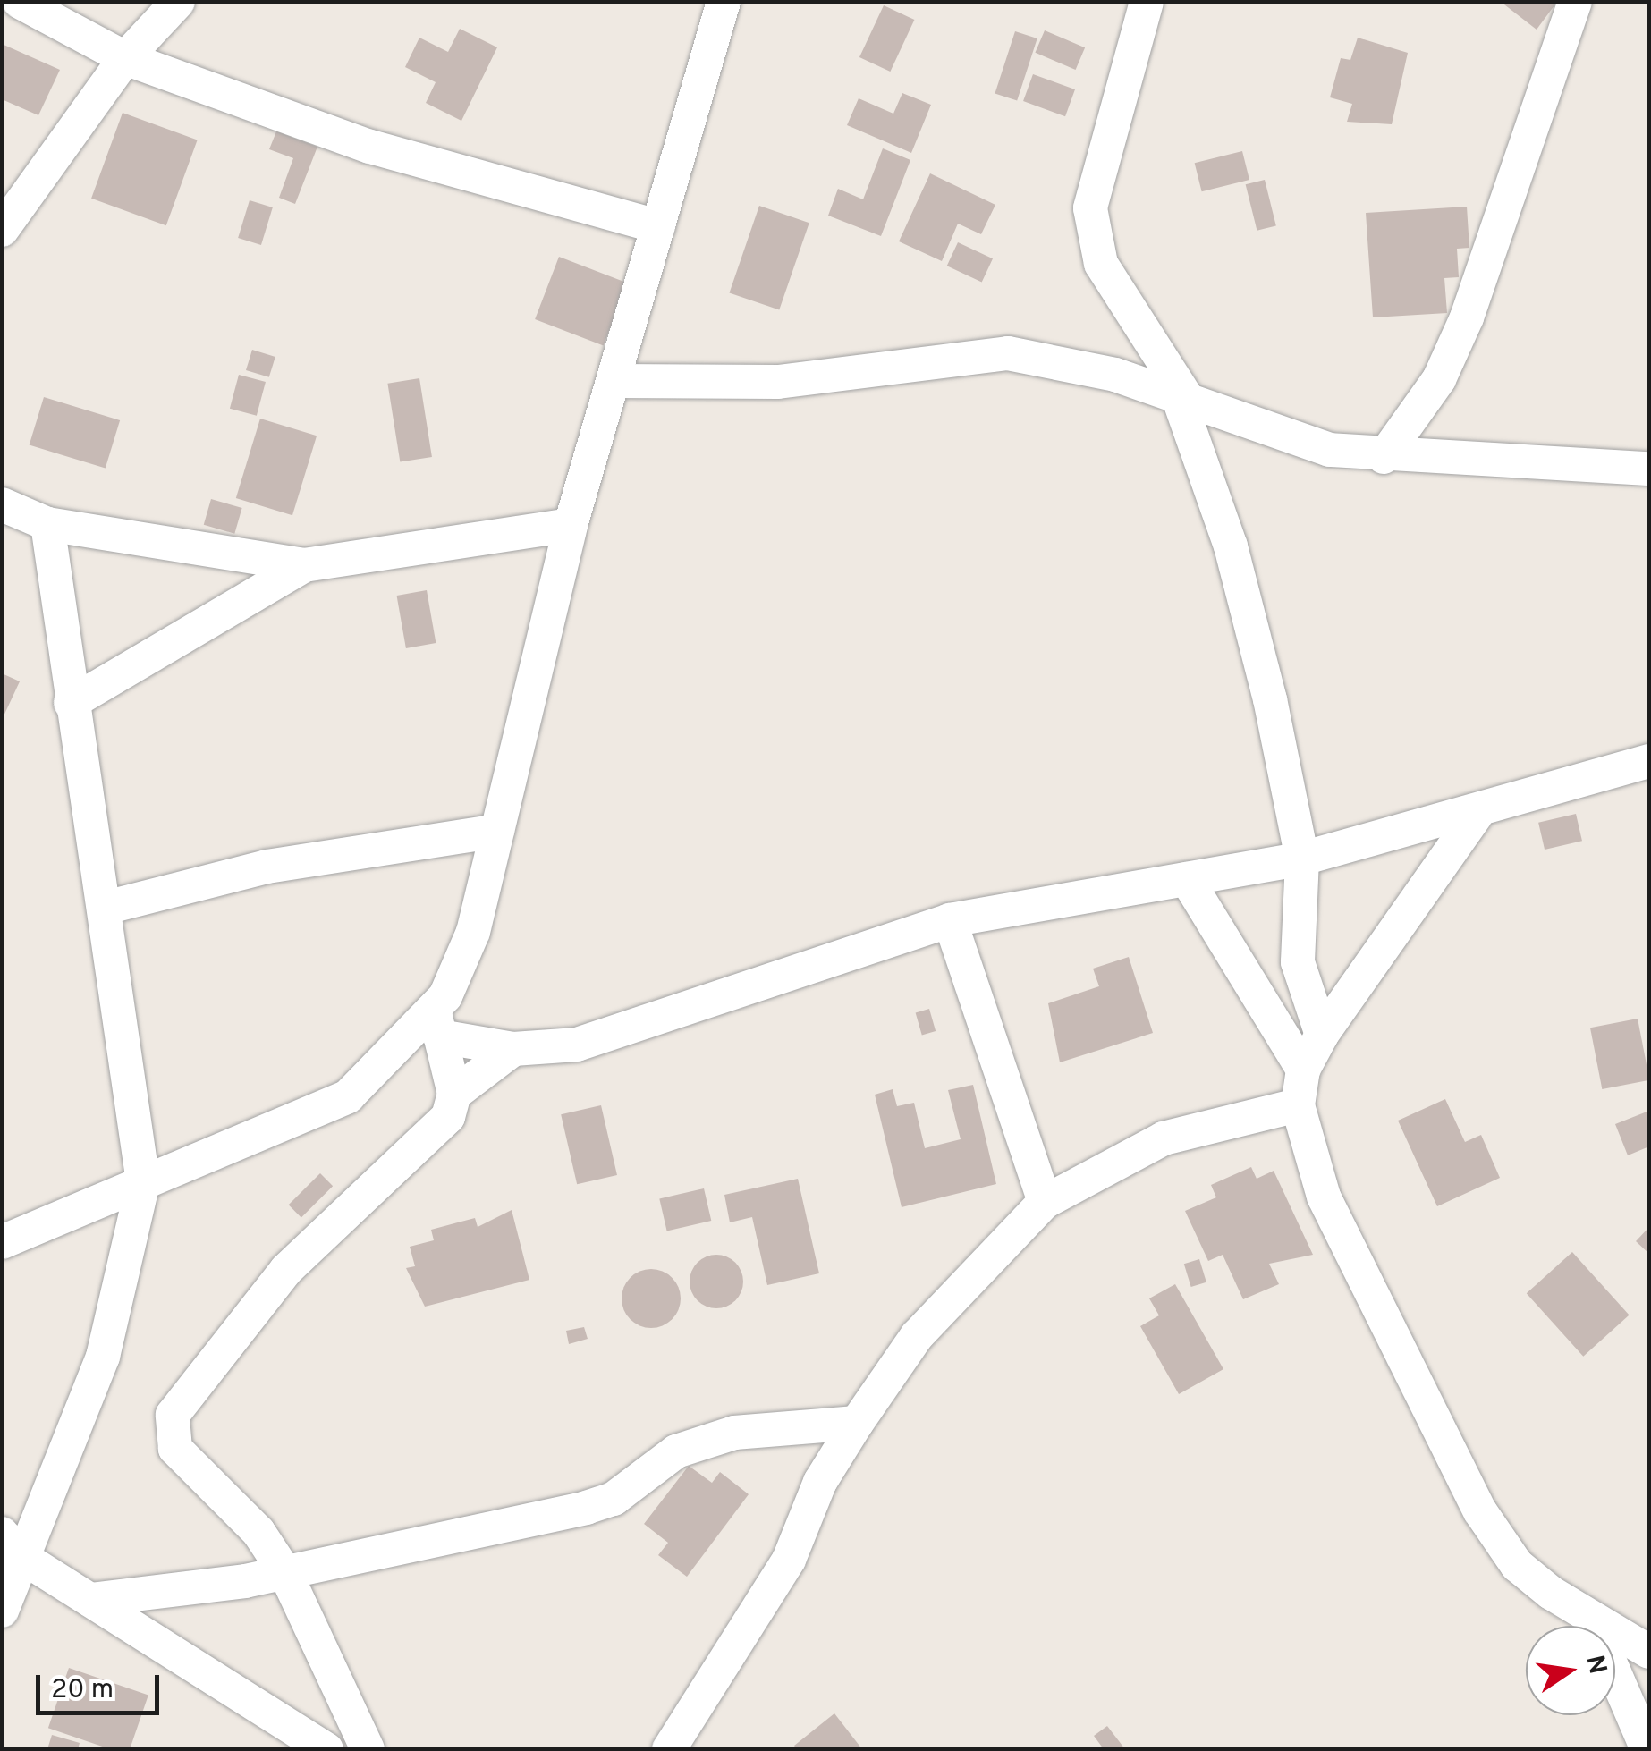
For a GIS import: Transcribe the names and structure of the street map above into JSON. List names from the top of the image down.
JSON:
{
  "scale_bar": "20 m",
  "north": "right"
}
